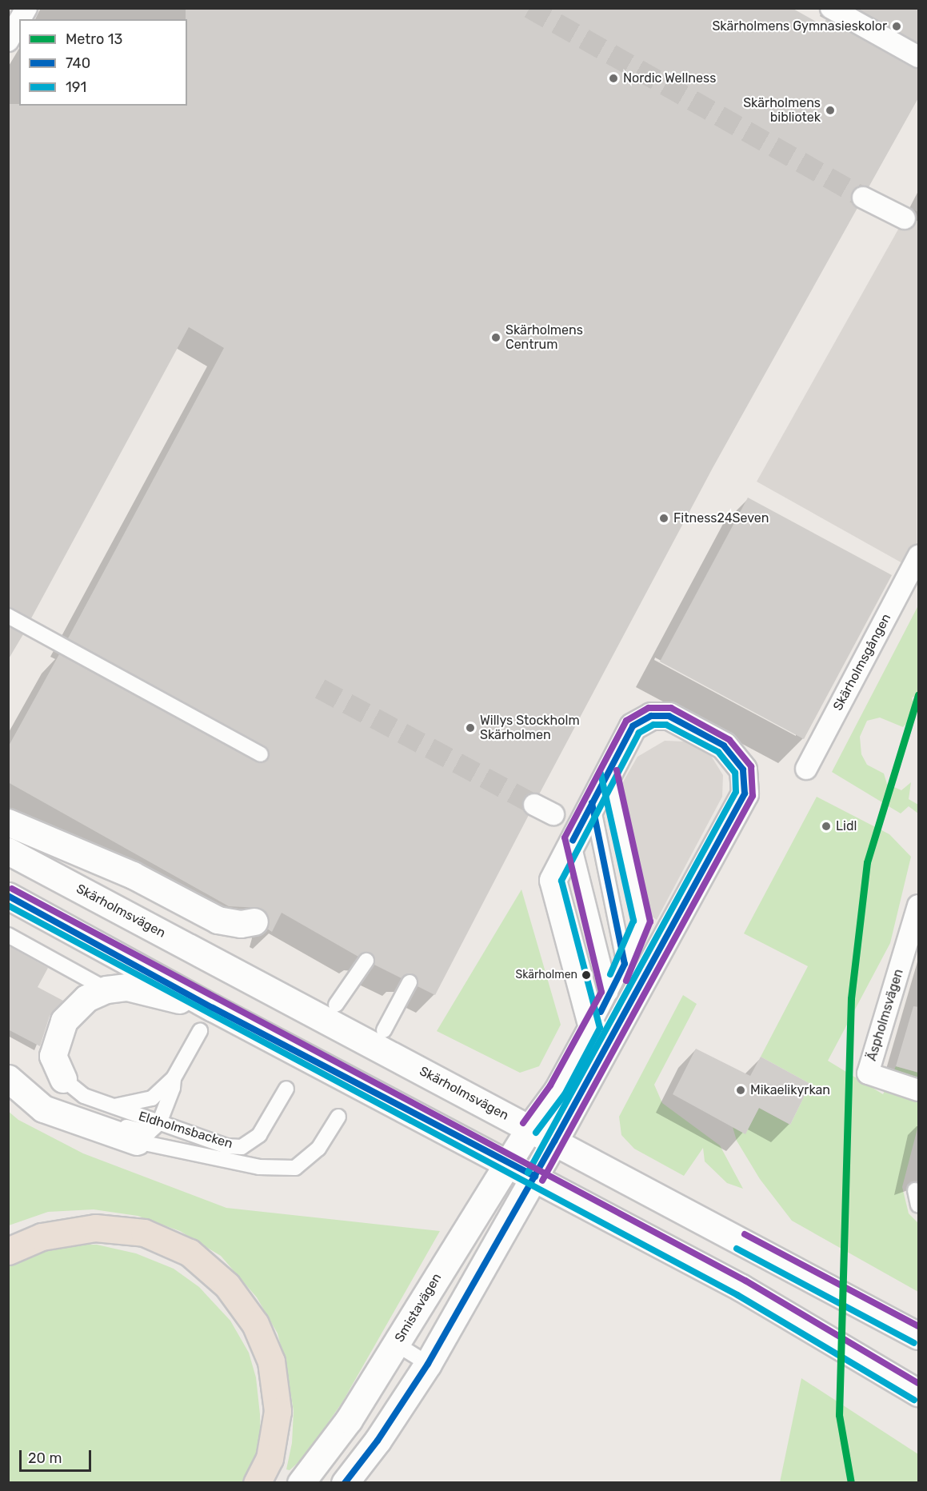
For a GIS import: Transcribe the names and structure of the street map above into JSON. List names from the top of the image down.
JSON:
{
  "streets": {
    "main road": ["Skärholmsvägen", "Smistavägen"],
    "street": ["Skärholmsgången", "Äspholmsvägen"],
    "lane": ["Eldholmsbacken"]
  },
  "crossings": [
    ["Skärholmsvägen", "Smistavägen"]
  ],
  "places": [
    "Skärholmens Gymnasieskolor",
    "Nordic Wellness",
    "Skärholmens bibliotek",
    "Skärholmens Centrum",
    "Fitness24Seven",
    "Willys Stockholm Skärholmen",
    "Lidl",
    "Skärholmen",
    "Mikaelikyrkan"
  ],
  "lines": ["metro line 13", "transit line 740", "transit line 191"],
  "legend": ["Metro 13", "740", "191"],
  "scale_bar": "20 m"
}
